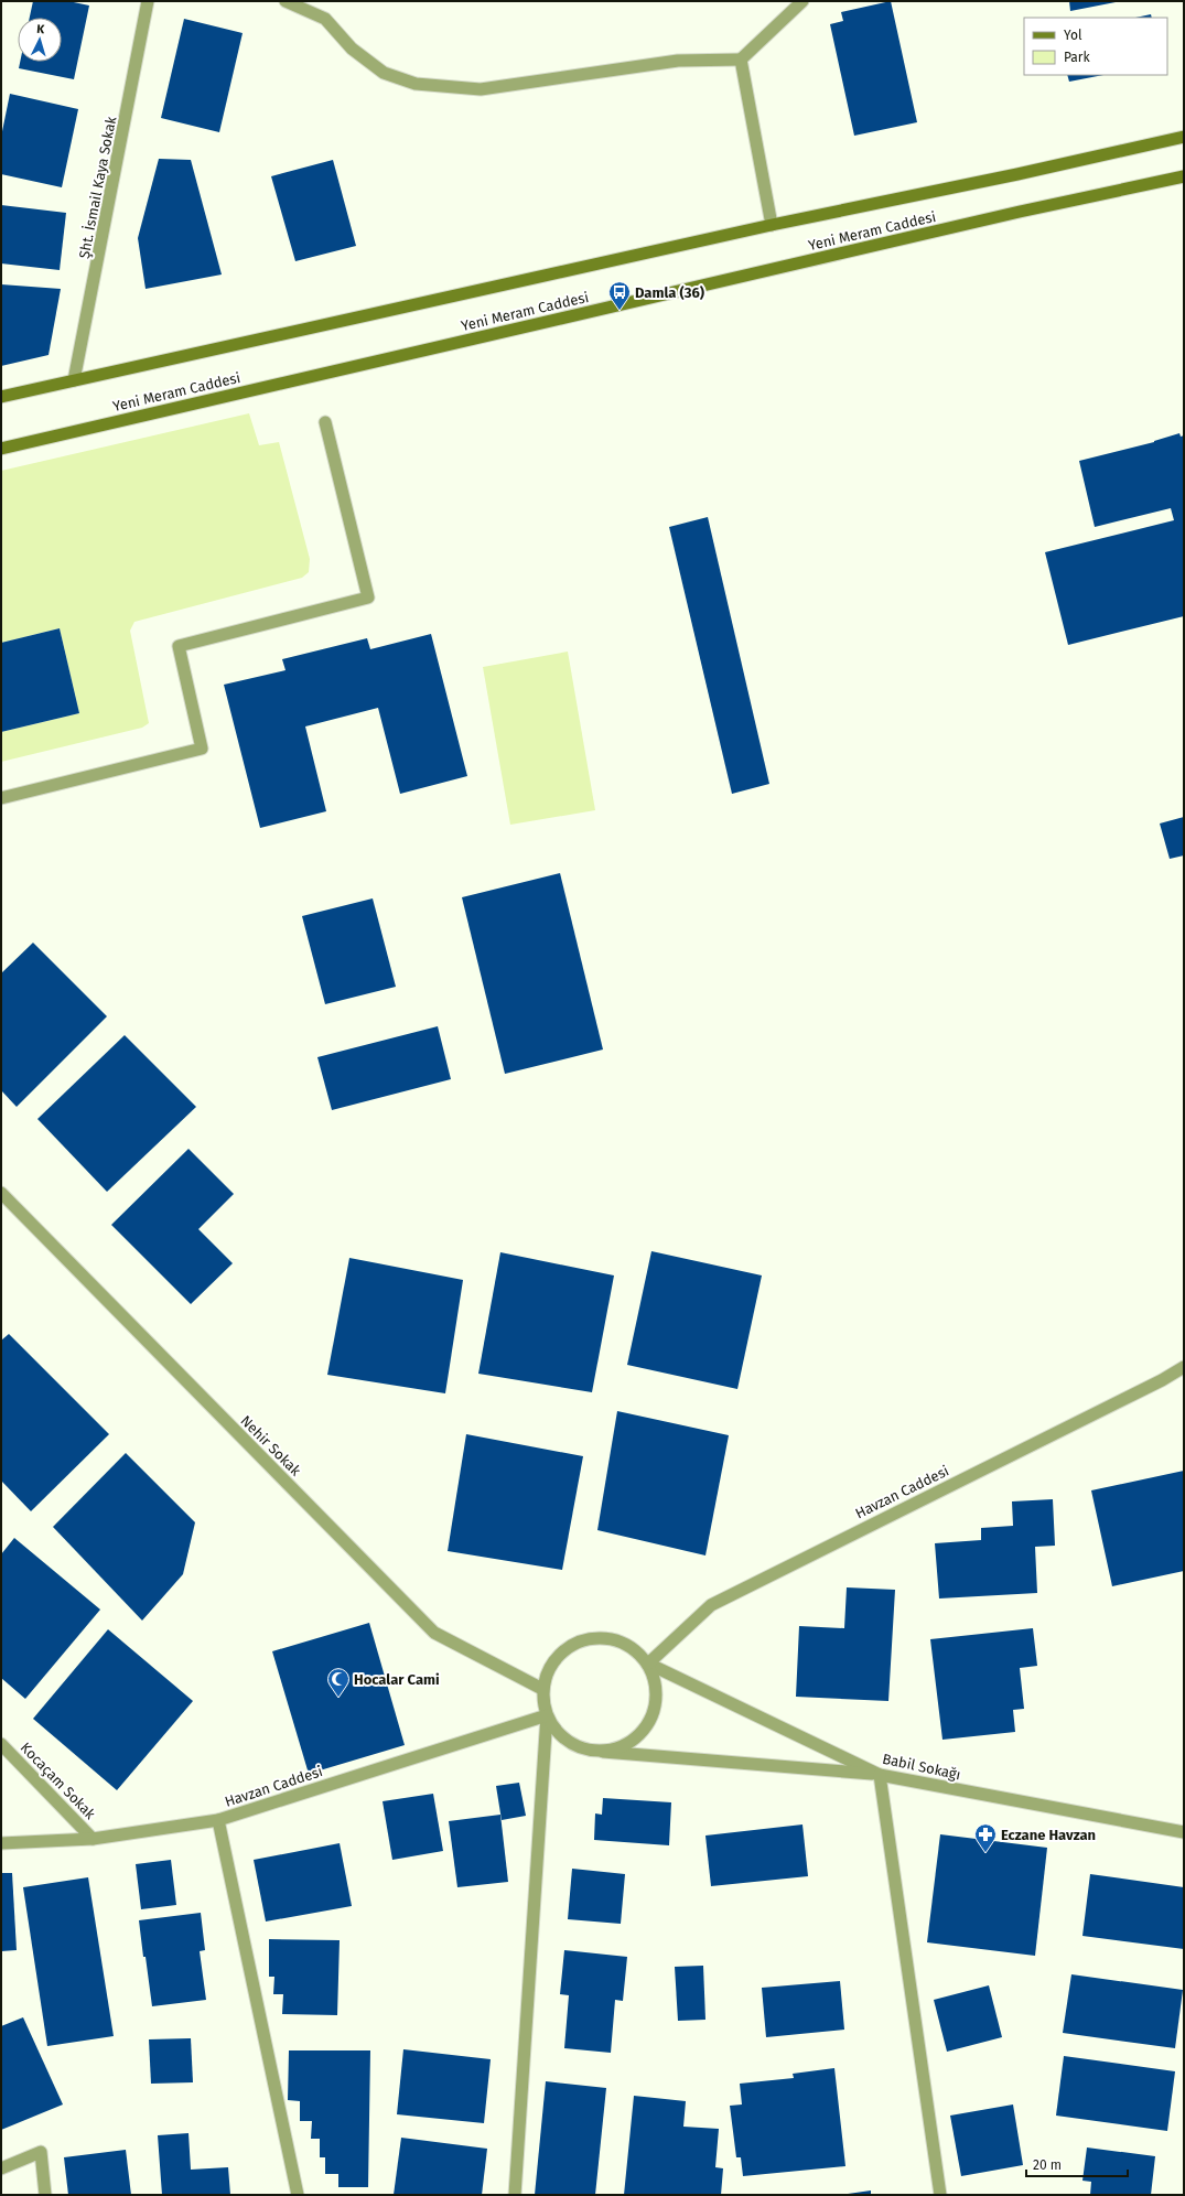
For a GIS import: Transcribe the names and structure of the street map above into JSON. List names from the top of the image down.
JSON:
{
  "streets": {
    "main road": ["Yeni Meram Caddesi"],
    "street": [
      "Şht. İsmail Kaya Sokak",
      "Nehir Sokak",
      "Havzan Caddesi",
      "Babil Sokağı",
      "Kocaçam Sokak"
    ]
  },
  "crossings": [
    ["Şht. İsmail Kaya Sokak", "Yeni Meram Caddesi"],
    ["Nehir Sokak", "Havzan Caddesi"],
    ["Nehir Sokak", "Babil Sokağı"],
    ["Havzan Caddesi", "Babil Sokağı"],
    ["Havzan Caddesi", "Kocaçam Sokak"]
  ],
  "places": {
    "bus stop": ["Damla (36)"],
    "mosque": ["Hocalar Cami"],
    "pharmacy": ["Eczane Havzan"]
  },
  "legend": ["Yol", "Park"],
  "scale_bar": "20 m",
  "north": "top"
}
